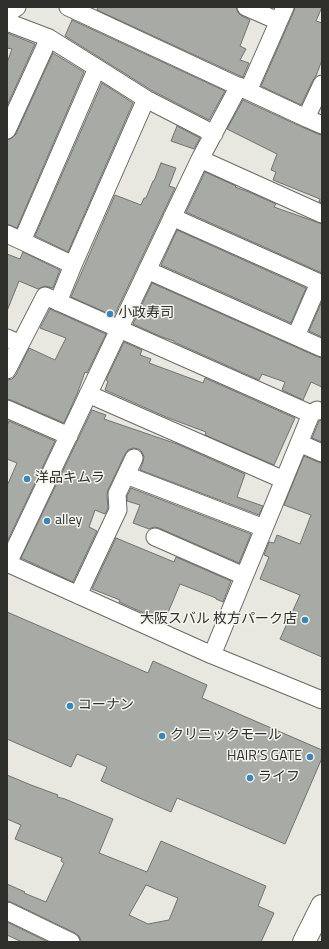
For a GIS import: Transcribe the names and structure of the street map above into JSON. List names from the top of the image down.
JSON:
{
  "places": [
    "小政寿司",
    "洋品キムラ",
    "alley",
    "大阪スバル 枚方パーク店",
    "コーナン",
    "クリニックモール",
    "HAIR’S GATE",
    "ライフ"
  ]
}
